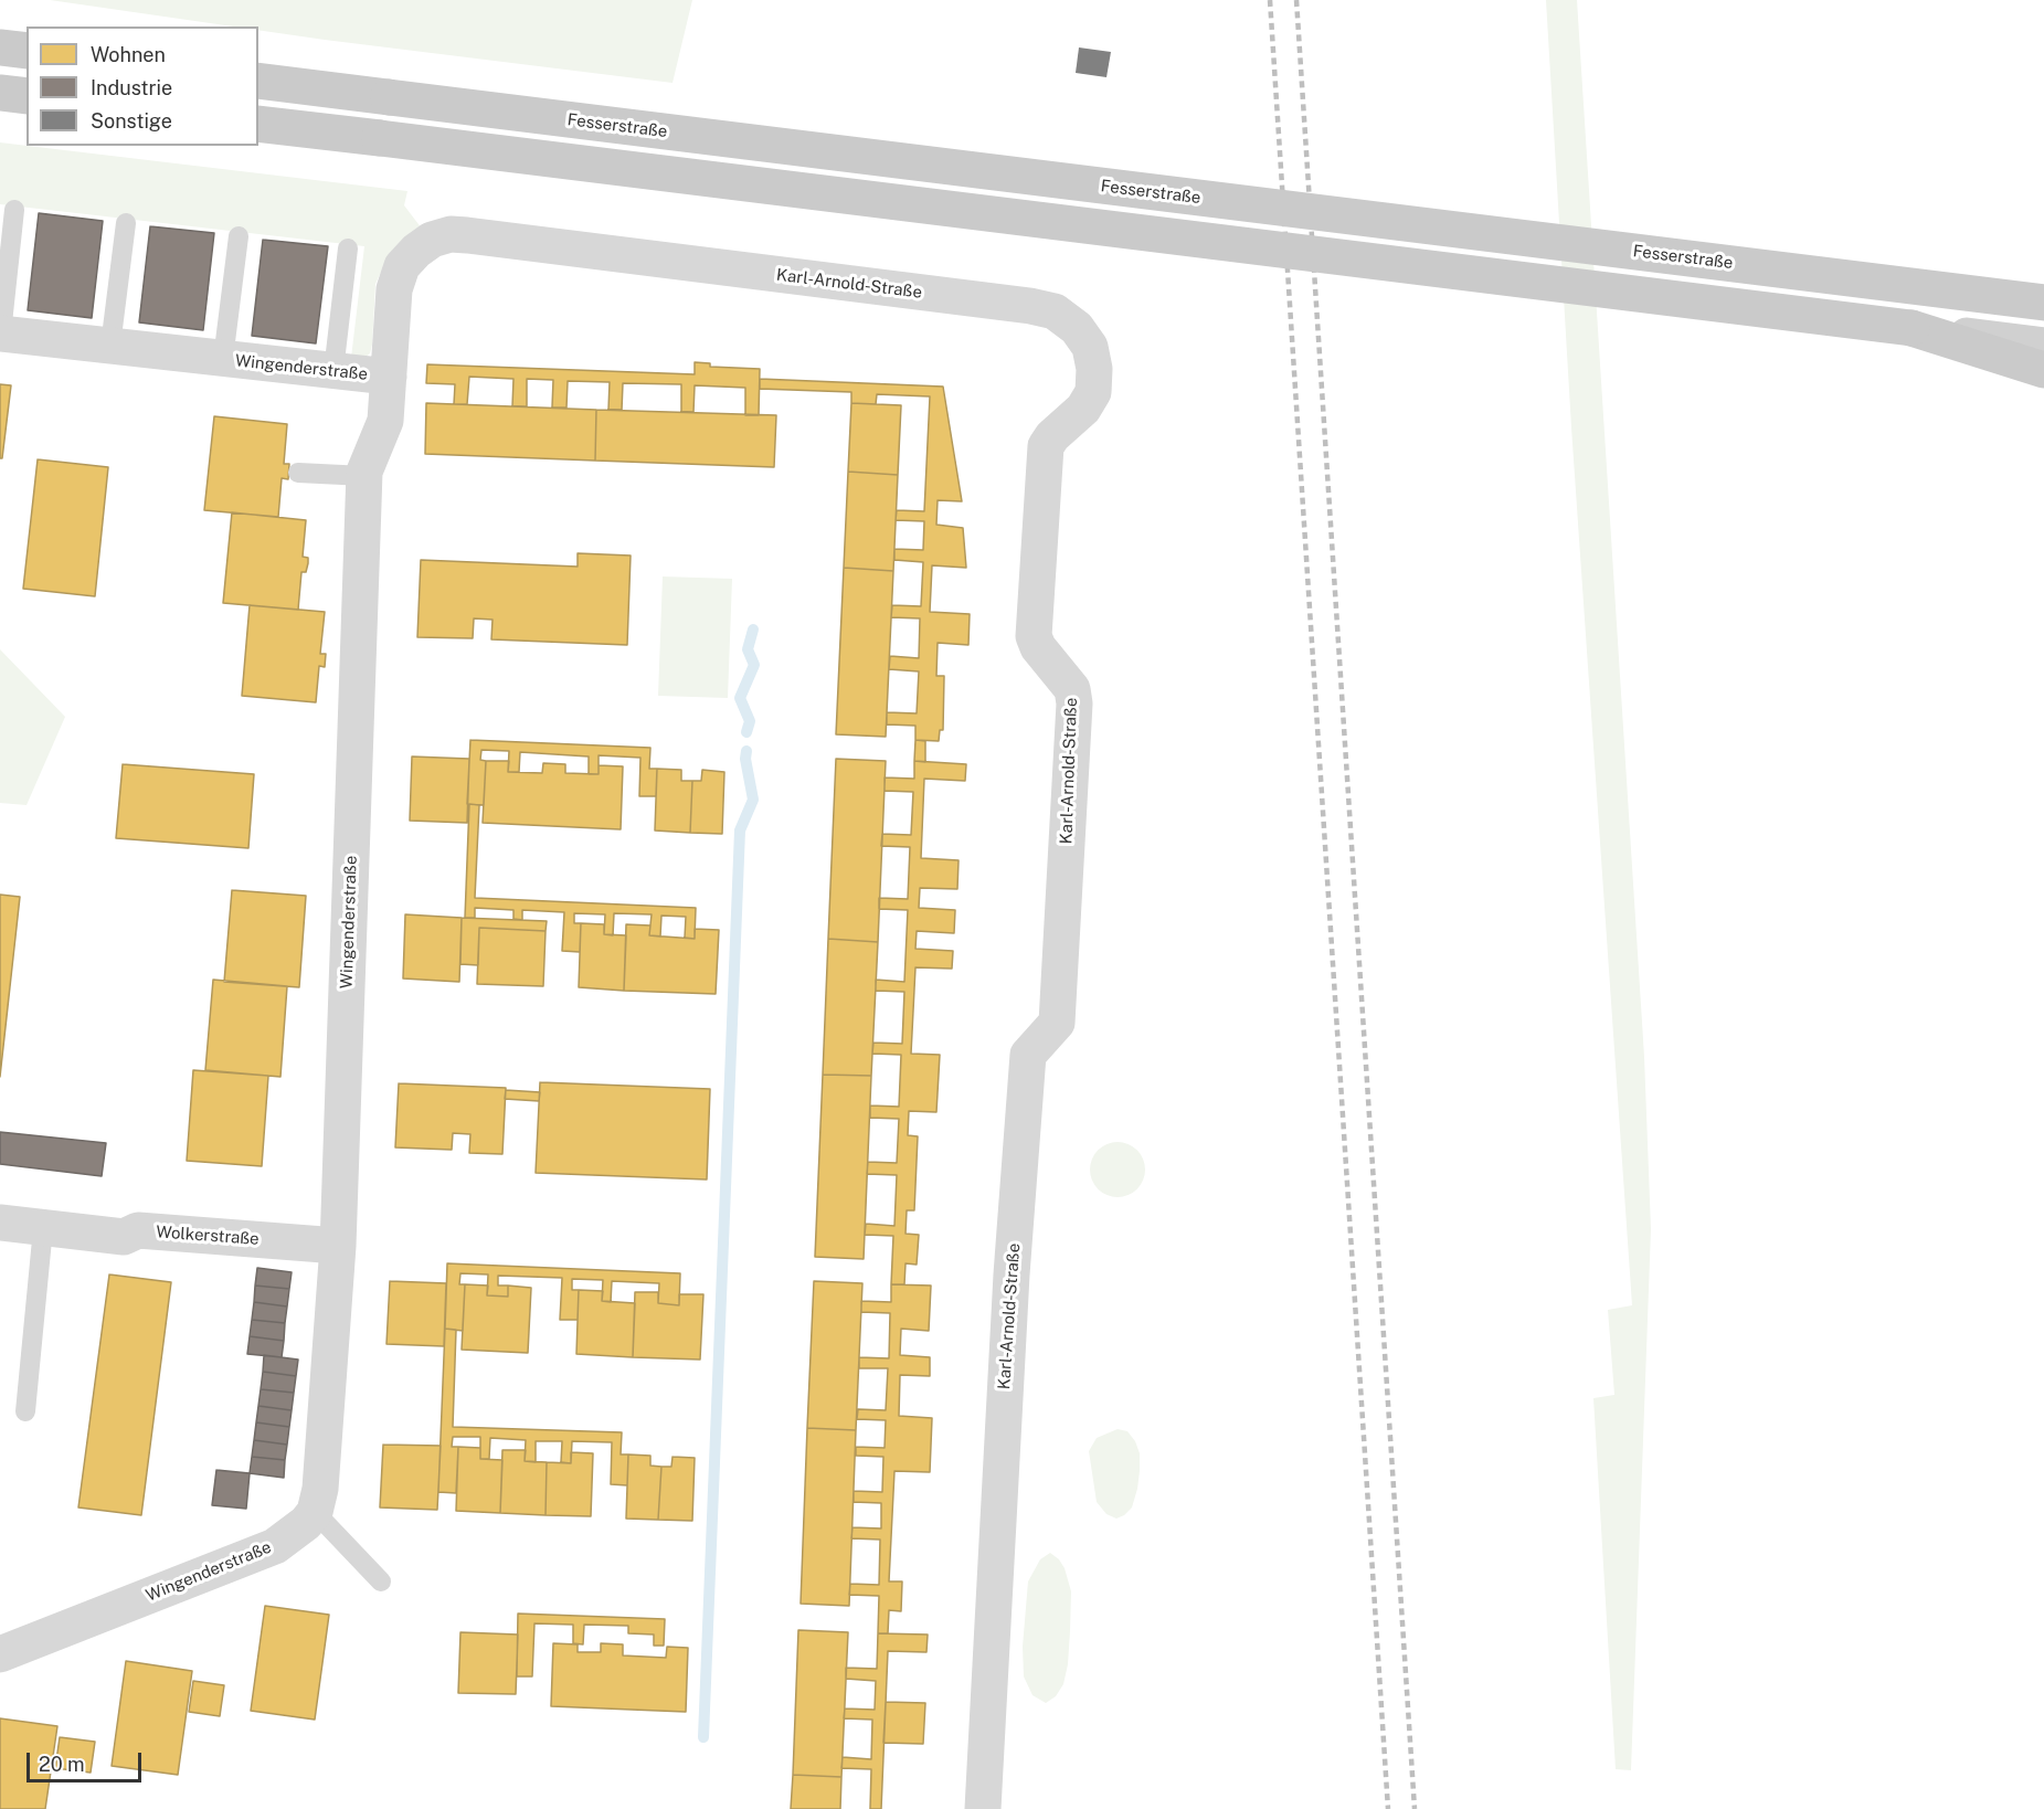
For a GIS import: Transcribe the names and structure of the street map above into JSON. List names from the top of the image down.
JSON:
{
  "streets": {
    "main road": ["Fesserstraße"],
    "street": ["Karl-Arnold-Straße", "Wingenderstraße", "Wolkerstraße"]
  },
  "crossings": [
    ["Karl-Arnold-Straße", "Wingenderstraße"],
    ["Wingenderstraße", "Wolkerstraße"]
  ],
  "legend": ["Wohnen", "Industrie", "Sonstige"],
  "scale_bar": "20 m"
}
